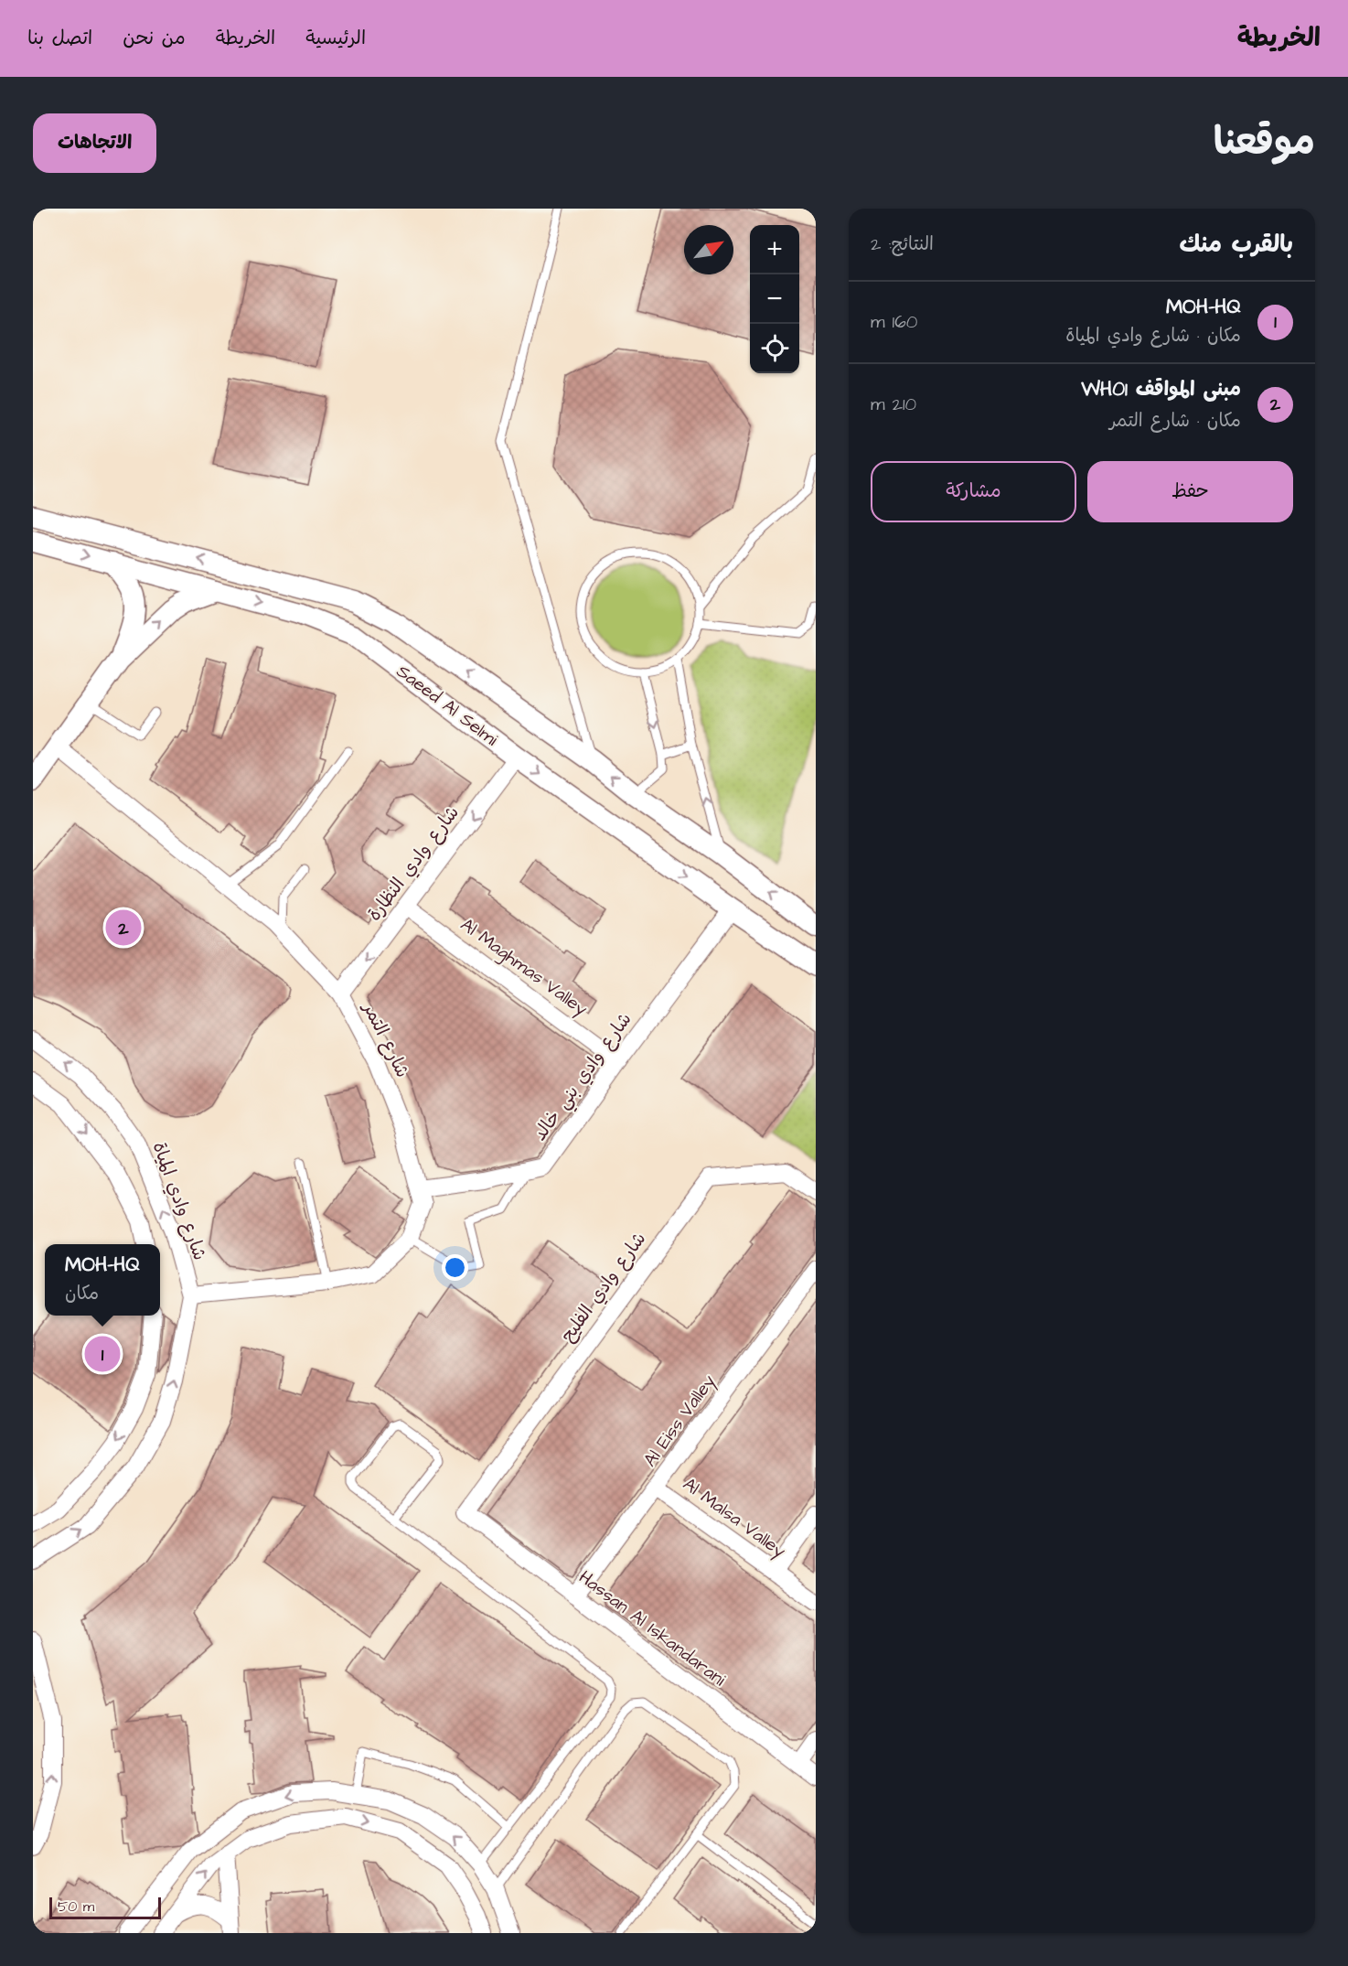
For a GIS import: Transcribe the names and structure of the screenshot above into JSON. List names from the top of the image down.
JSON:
{
  "streets": {
    "street": [
      "Saeed Al Selmi",
      "شارع وادي النظارة",
      "Al Maghmas Valley",
      "شارع التمر",
      "شارع وادي بني خالد",
      "شارع وادي المياة",
      "شارع وادي الفليح",
      "Al Eiss Valley",
      "Al Malsa Valley",
      "Hassan Al Iskandarani"
    ]
  },
  "crossings": [
    ["Saeed Al Selmi", "شارع وادي النظارة"],
    ["Saeed Al Selmi", "شارع وادي بني خالد"],
    ["شارع وادي النظارة", "Al Maghmas Valley"],
    ["شارع وادي النظارة", "شارع التمر"],
    ["Al Maghmas Valley", "شارع وادي بني خالد"],
    ["شارع التمر", "شارع وادي بني خالد"],
    ["شارع التمر", "شارع وادي المياة"],
    ["شارع وادي الفليح", "Hassan Al Iskandarani"],
    ["Al Eiss Valley", "Al Malsa Valley"],
    ["Al Eiss Valley", "Hassan Al Iskandarani"]
  ],
  "one_way": ["شارع وادي النظارة", "شارع وادي المياة"],
  "scale_bar": "50 m",
  "north": "top right",
  "page": {
    "header": "الخريطة",
    "nav": [
      "الرئيسية",
      "الخريطة",
      "من نحن",
      "اتصل بنا"
    ],
    "title": "موقعنا",
    "buttons": [
      "الاتجاهات",
      ["حفظ", "مشاركة"]
    ],
    "heading": ["بالقرب منك", "النتائج: 2"],
    "map_buttons": ["+", "−"],
    "list": [
      {
        "mark": "1",
        "name": "MOH-HQ",
        "note": "مكان · شارع وادي المياة",
        "value": "160 m"
      },
      {
        "mark": "2",
        "name": "مبنى المواقف WH01",
        "note": "مكان · شارع التمر",
        "value": "210 m"
      }
    ],
    "pins": ["2", "1"],
    "popup": ["MOH-HQ", "مكان"],
    "scale": "50 m"
  }
}
